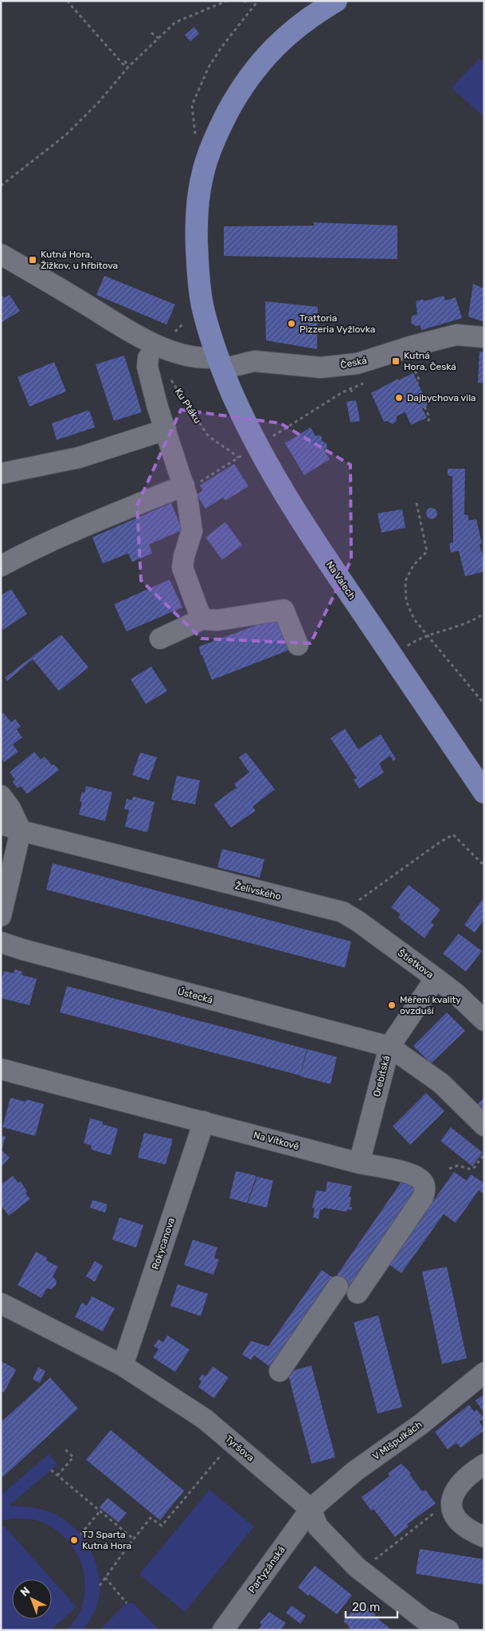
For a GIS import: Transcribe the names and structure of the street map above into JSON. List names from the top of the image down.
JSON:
{
  "streets": {
    "main road": ["Na Valech"],
    "street": [
      "Česká",
      "Želivského",
      "Štietkova",
      "Ústecká",
      "Orebitská",
      "Na Vítkově",
      "Rokycanova",
      "V Mišpulkách",
      "Tyršova",
      "Partyzánská"
    ],
    "path": ["Ku Ptáku"]
  },
  "crossings": [
    ["Česká", "Na Valech"],
    ["Želivského", "Štietkova"],
    ["Štietkova", "Orebitská"],
    ["Ústecká", "Orebitská"],
    ["Orebitská", "Na Vítkově"],
    ["Na Vítkově", "Rokycanova"],
    ["Rokycanova", "Tyršova"],
    ["V Mišpulkách", "Tyršova"],
    ["V Mišpulkách", "Partyzánská"],
    ["Tyršova", "Partyzánská"]
  ],
  "places": {
    "transit": ["Kutná Hora, Žižkov, u hřbitova", "Kutná Hora, Česká"],
    "other": [
      "Trattoria Pizzeria Vyžlovka",
      "Dajbychova vila",
      "Měření kvality ovzduší",
      "TJ Sparta Kutná Hora"
    ]
  },
  "scale_bar": "20 m",
  "north": "top left"
}
